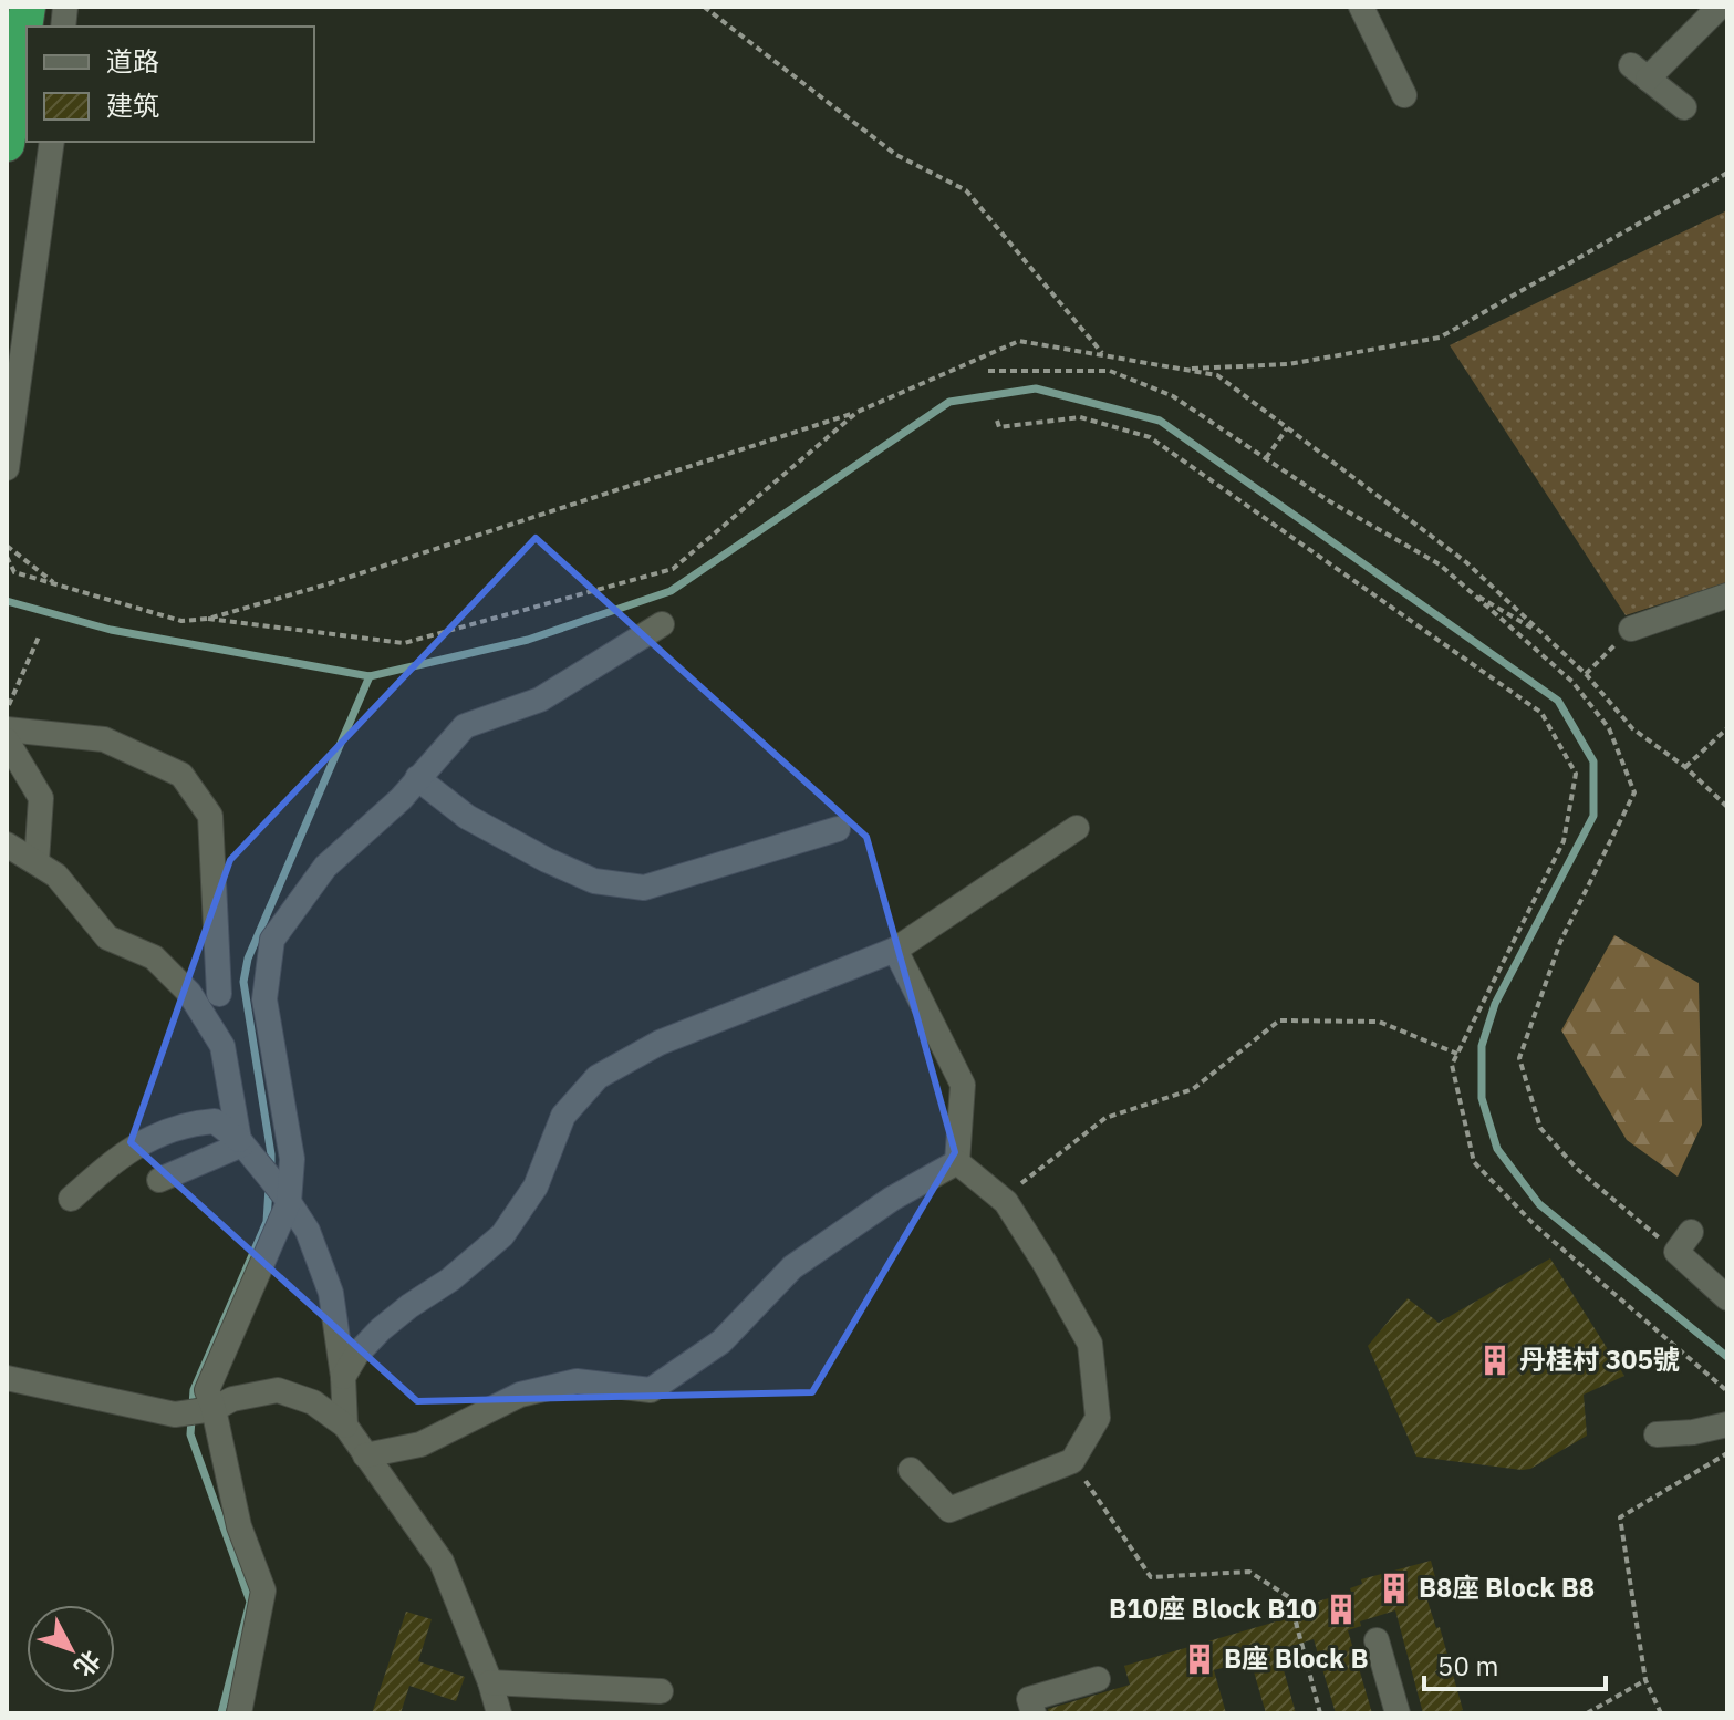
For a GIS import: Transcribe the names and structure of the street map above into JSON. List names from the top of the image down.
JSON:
{
  "places": {
    "building": [
      "丹桂村 305號",
      "B8座 Block B8",
      "B10座 Block B10",
      "B座 Block B"
    ]
  },
  "legend": ["道路", "建筑"],
  "scale_bar": "50 m",
  "north": "bottom right"
}
